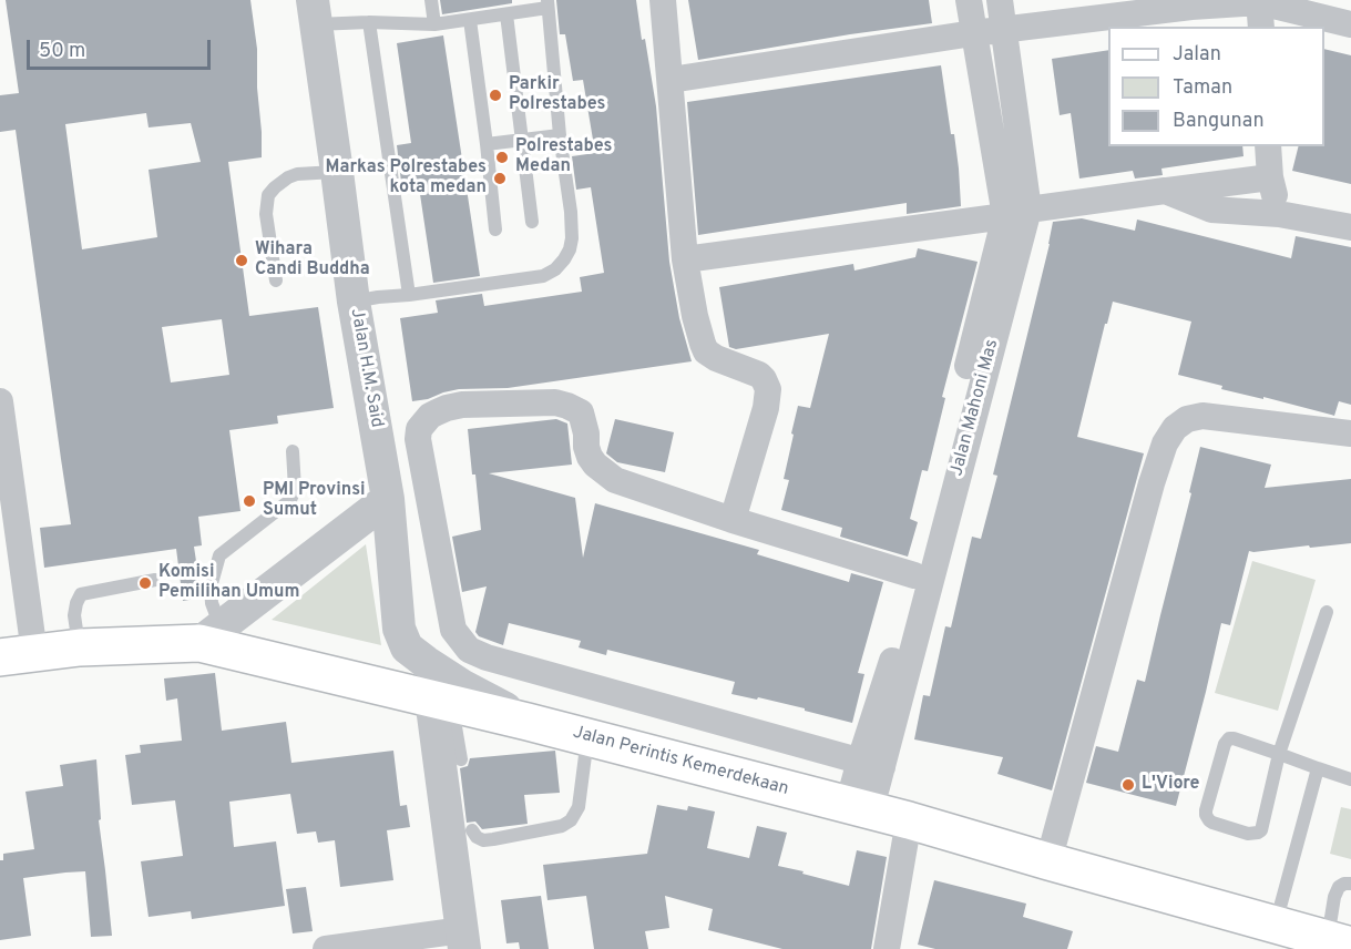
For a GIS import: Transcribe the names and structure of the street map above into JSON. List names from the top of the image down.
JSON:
{
  "streets": {
    "main road": ["Jalan Perintis Kemerdekaan"],
    "street": ["Jalan H.M. Said", "Jalan Mahoni Mas"]
  },
  "crossings": [
    ["Jalan H.M. Said", "Jalan Perintis Kemerdekaan"],
    ["Jalan Mahoni Mas", "Jalan Perintis Kemerdekaan"]
  ],
  "places": [
    "Parkir Polrestabes",
    "Polrestabes Medan",
    "Markas Polrestabes kota medan",
    "Wihara Candi Buddha",
    "PMI Provinsi Sumut",
    "Komisi Pemilihan Umum",
    "L'Viore"
  ],
  "legend": ["Jalan", "Taman", "Bangunan"],
  "scale_bar": "50 m"
}
